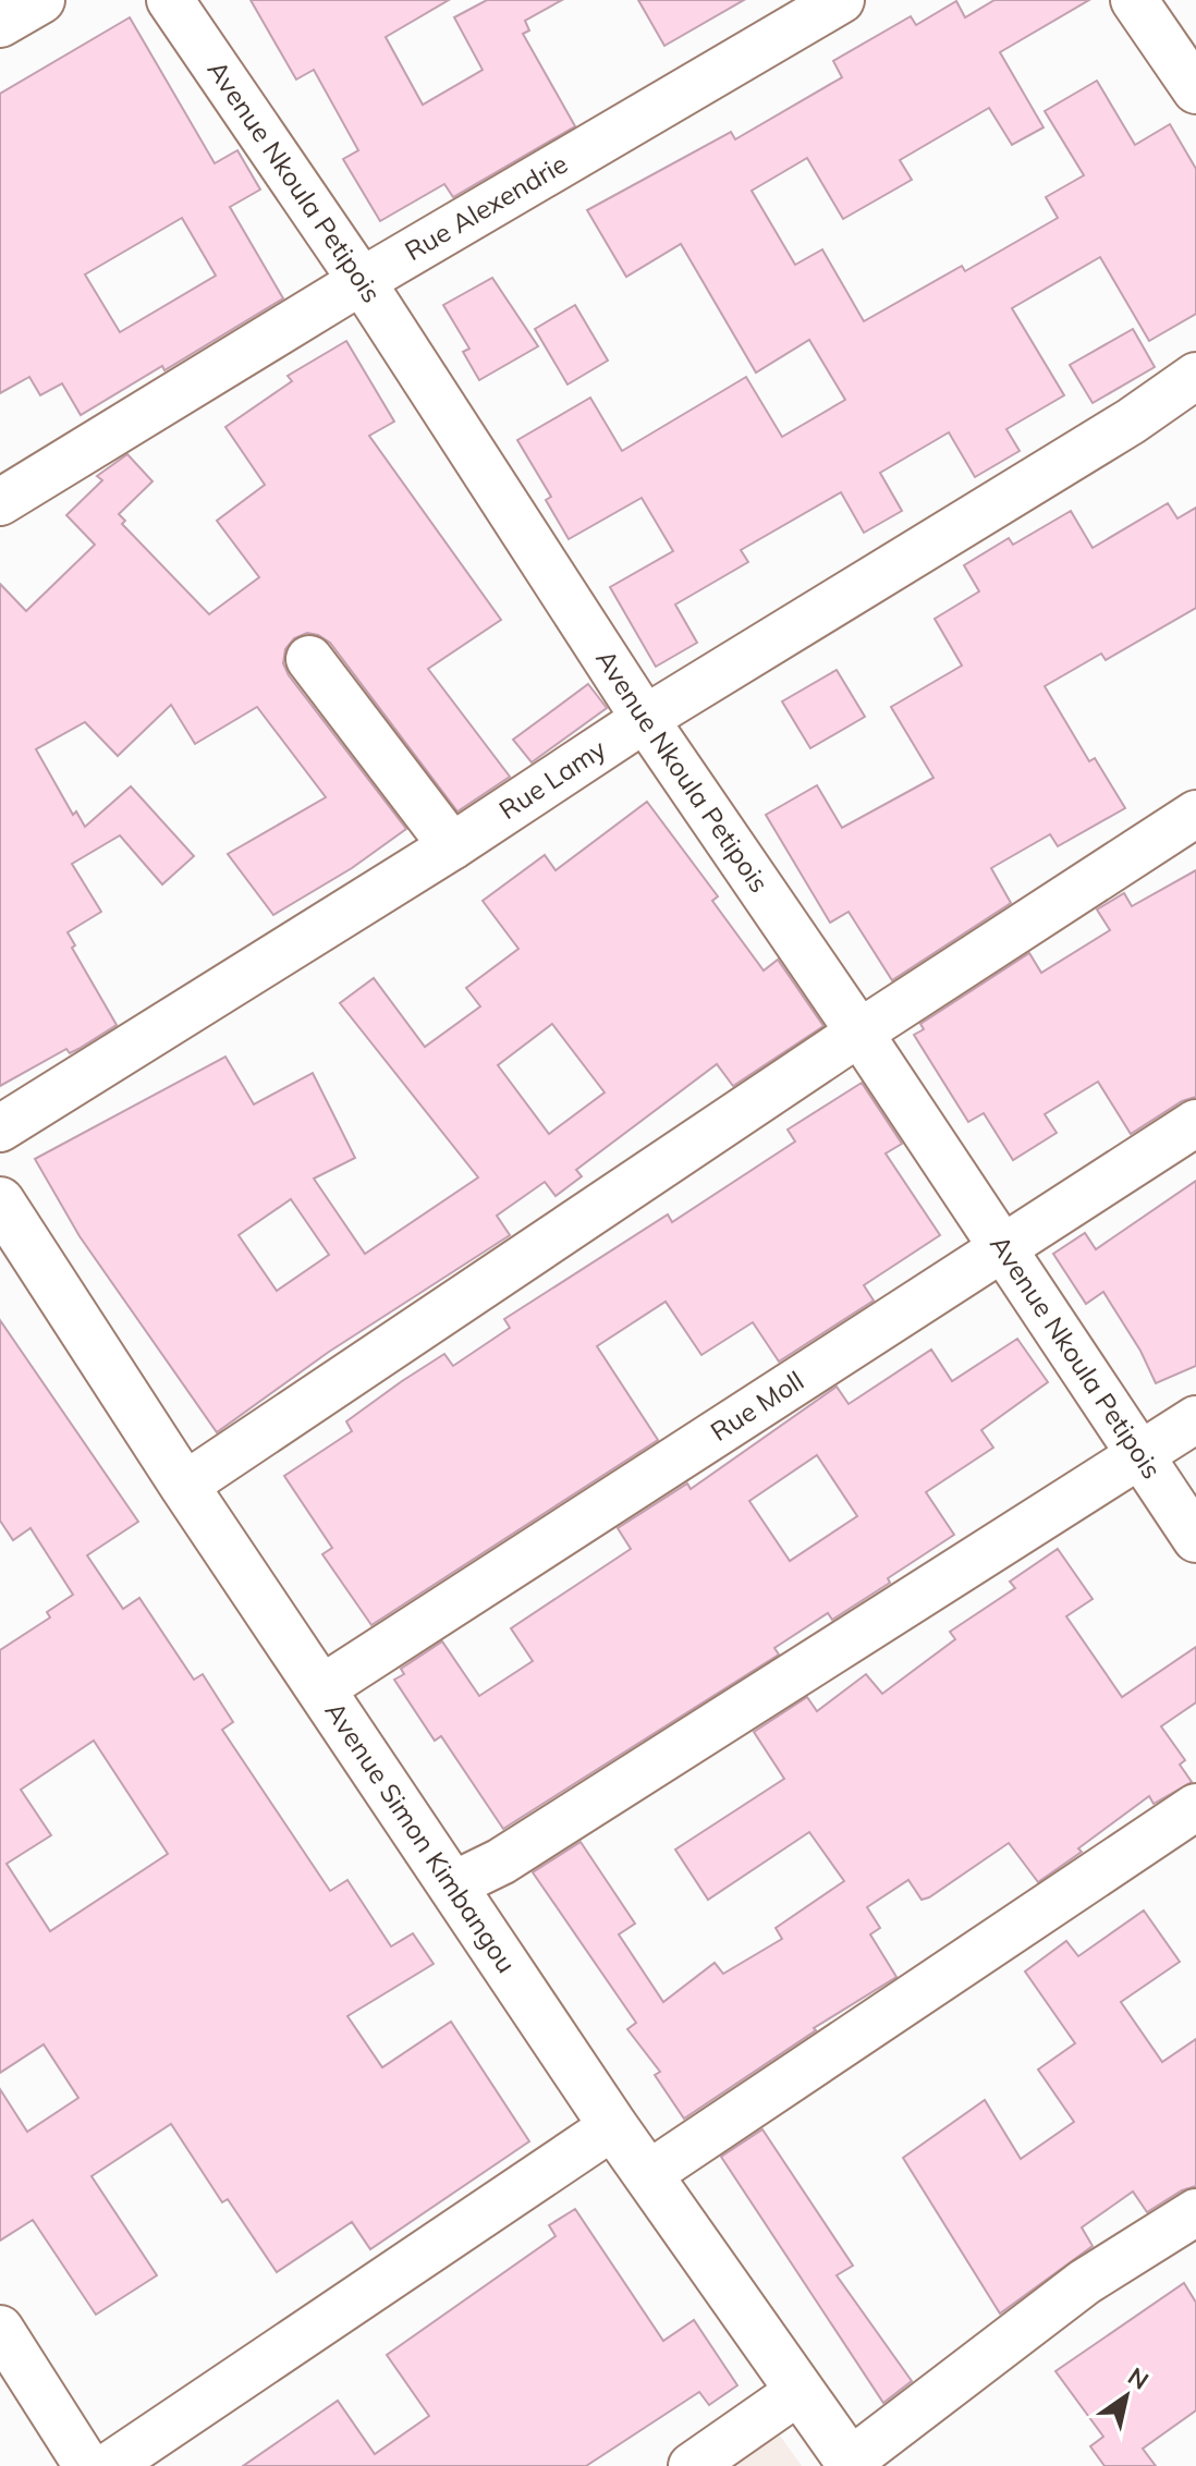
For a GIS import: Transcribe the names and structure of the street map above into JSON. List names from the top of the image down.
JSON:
{
  "streets": {
    "street": [
      "Avenue Nkoula Petipois",
      "Rue Alexendrie",
      "Rue Lamy",
      "Rue Moll",
      "Avenue Simon Kimbangou"
    ]
  },
  "crossings": [
    ["Avenue Nkoula Petipois", "Rue Alexendrie"],
    ["Avenue Nkoula Petipois", "Rue Lamy"],
    ["Avenue Nkoula Petipois", "Rue Moll"],
    ["Rue Moll", "Avenue Simon Kimbangou"]
  ],
  "north": "top right"
}
